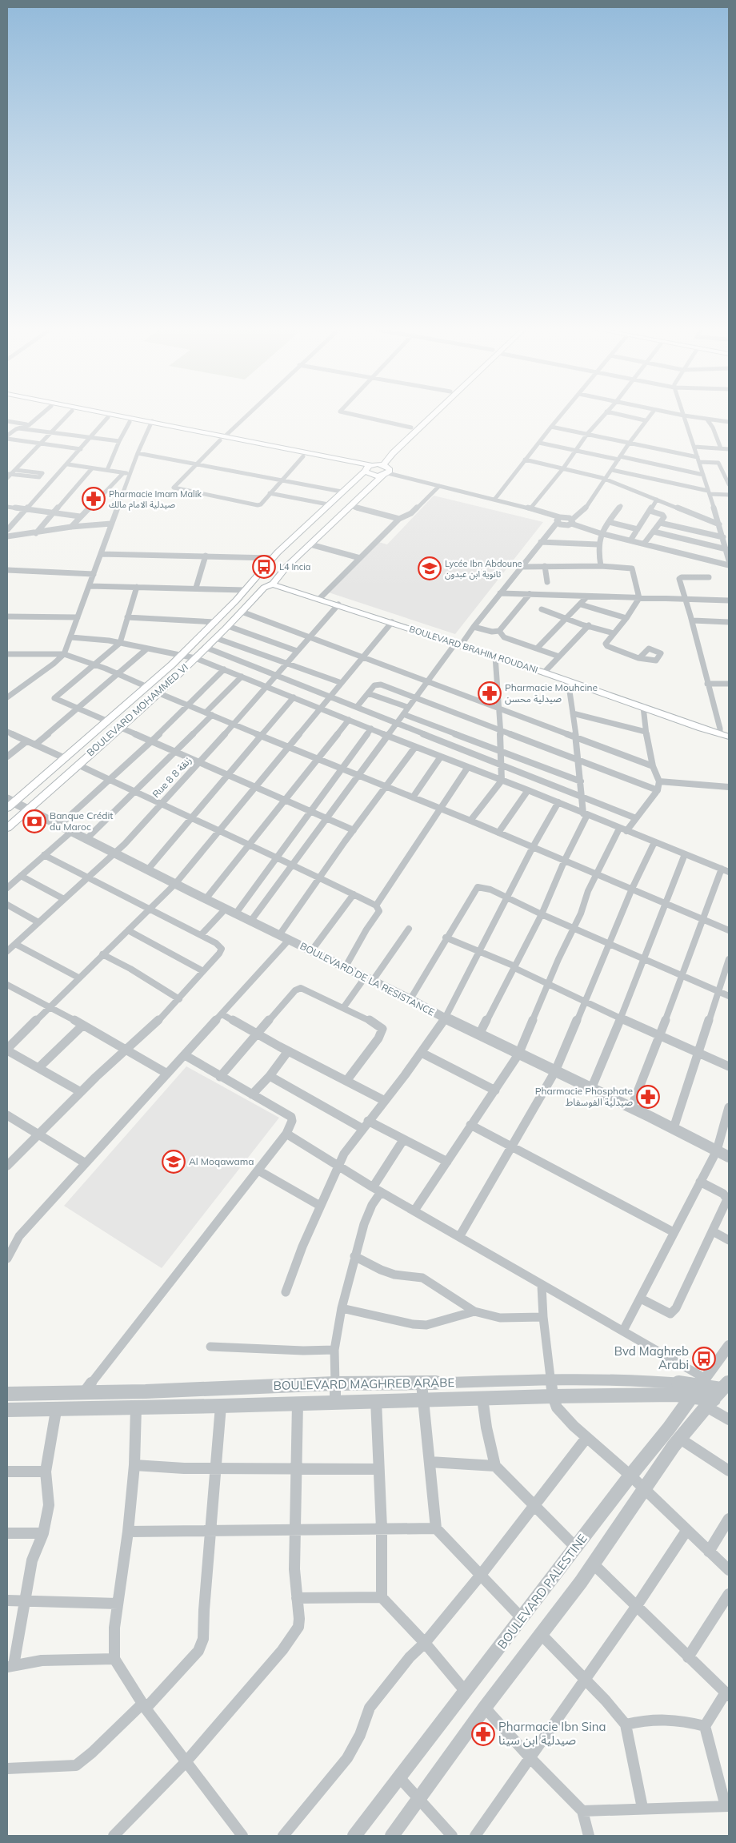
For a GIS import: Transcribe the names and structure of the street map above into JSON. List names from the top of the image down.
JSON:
{
  "streets": {
    "main road": ["BOULEVARD BRAHIM ROUDANI", "BOULEVARD MOHAMMED VI"],
    "street": [
      "Rue 8 8 زنقة",
      "BOULEVARD DE LA RESISTANCE",
      "BOULEVARD MAGHREB ARABE",
      "BOULEVARD PALESTINE"
    ]
  },
  "crossings": [
    ["BOULEVARD BRAHIM ROUDANI", "BOULEVARD MOHAMMED VI"],
    ["BOULEVARD BRAHIM ROUDANI", "Rue 8 8 زنقة"],
    ["BOULEVARD MOHAMMED VI", "BOULEVARD DE LA RESISTANCE"],
    ["Rue 8 8 زنقة", "BOULEVARD DE LA RESISTANCE"],
    ["BOULEVARD MAGHREB ARABE", "BOULEVARD PALESTINE"]
  ],
  "places": {
    "pharmacy": [
      "Pharmacie Imam Malik صيدلية الامام مالك",
      "Pharmacie Mouhcine صيدلية محسن",
      "Pharmacie Phosphate صيدلية الفوسفاط",
      "Pharmacie Ibn Sina صيدلية ابن سينا"
    ],
    "bus stop": ["L4 Incia", "Bvd Maghreb Arabi"],
    "school or university": ["Lycée Ibn Abdoune ثانوية ابن عبدون", "Al Moqawama"],
    "bank": ["Banque Crédit du Maroc"]
  }
}
